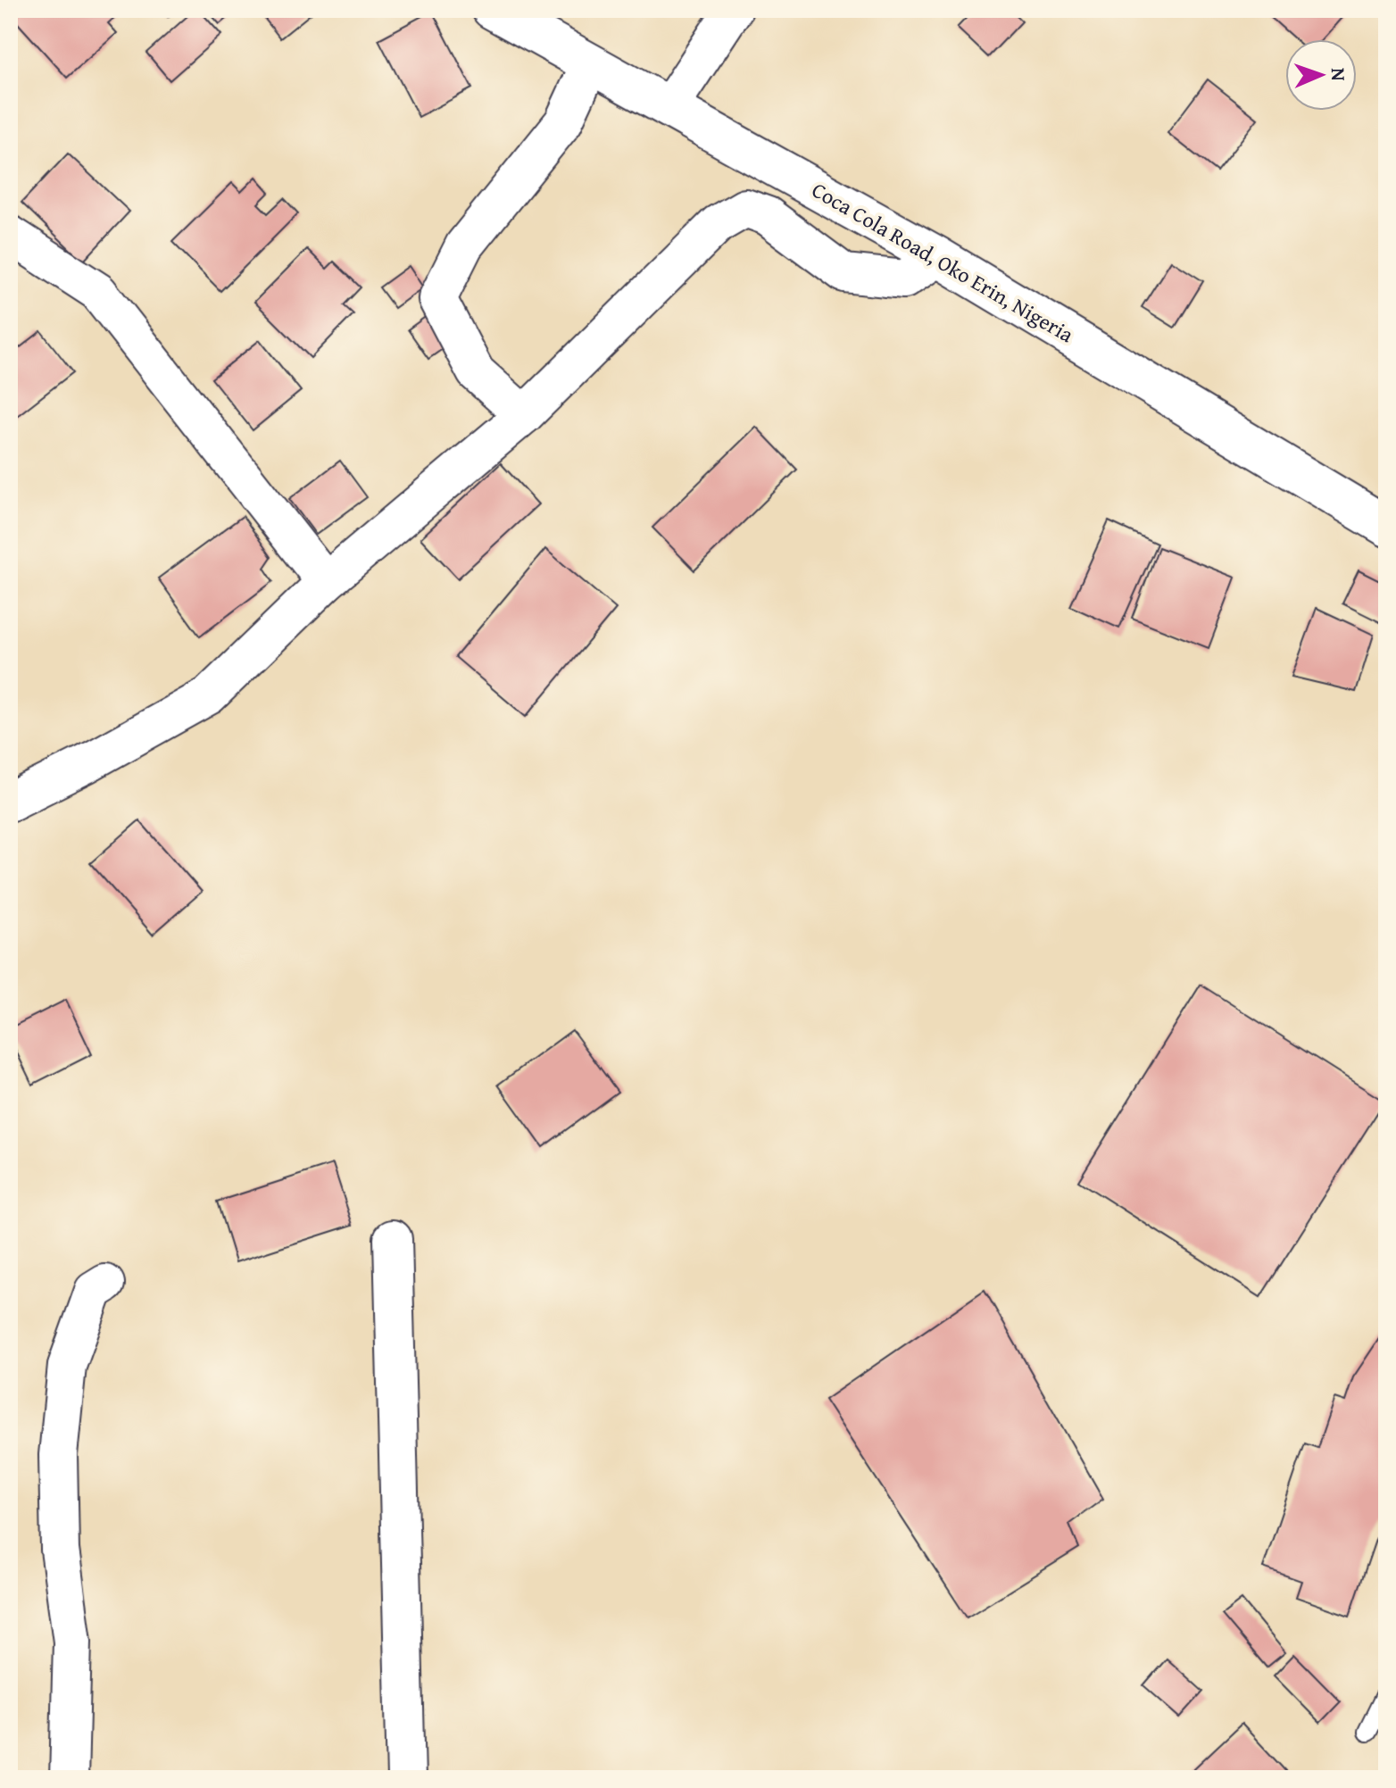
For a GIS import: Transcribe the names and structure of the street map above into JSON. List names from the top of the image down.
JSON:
{
  "streets": {
    "street": ["Coca Cola Road, Oko Erin, Nigeria"]
  },
  "north": "right"
}
